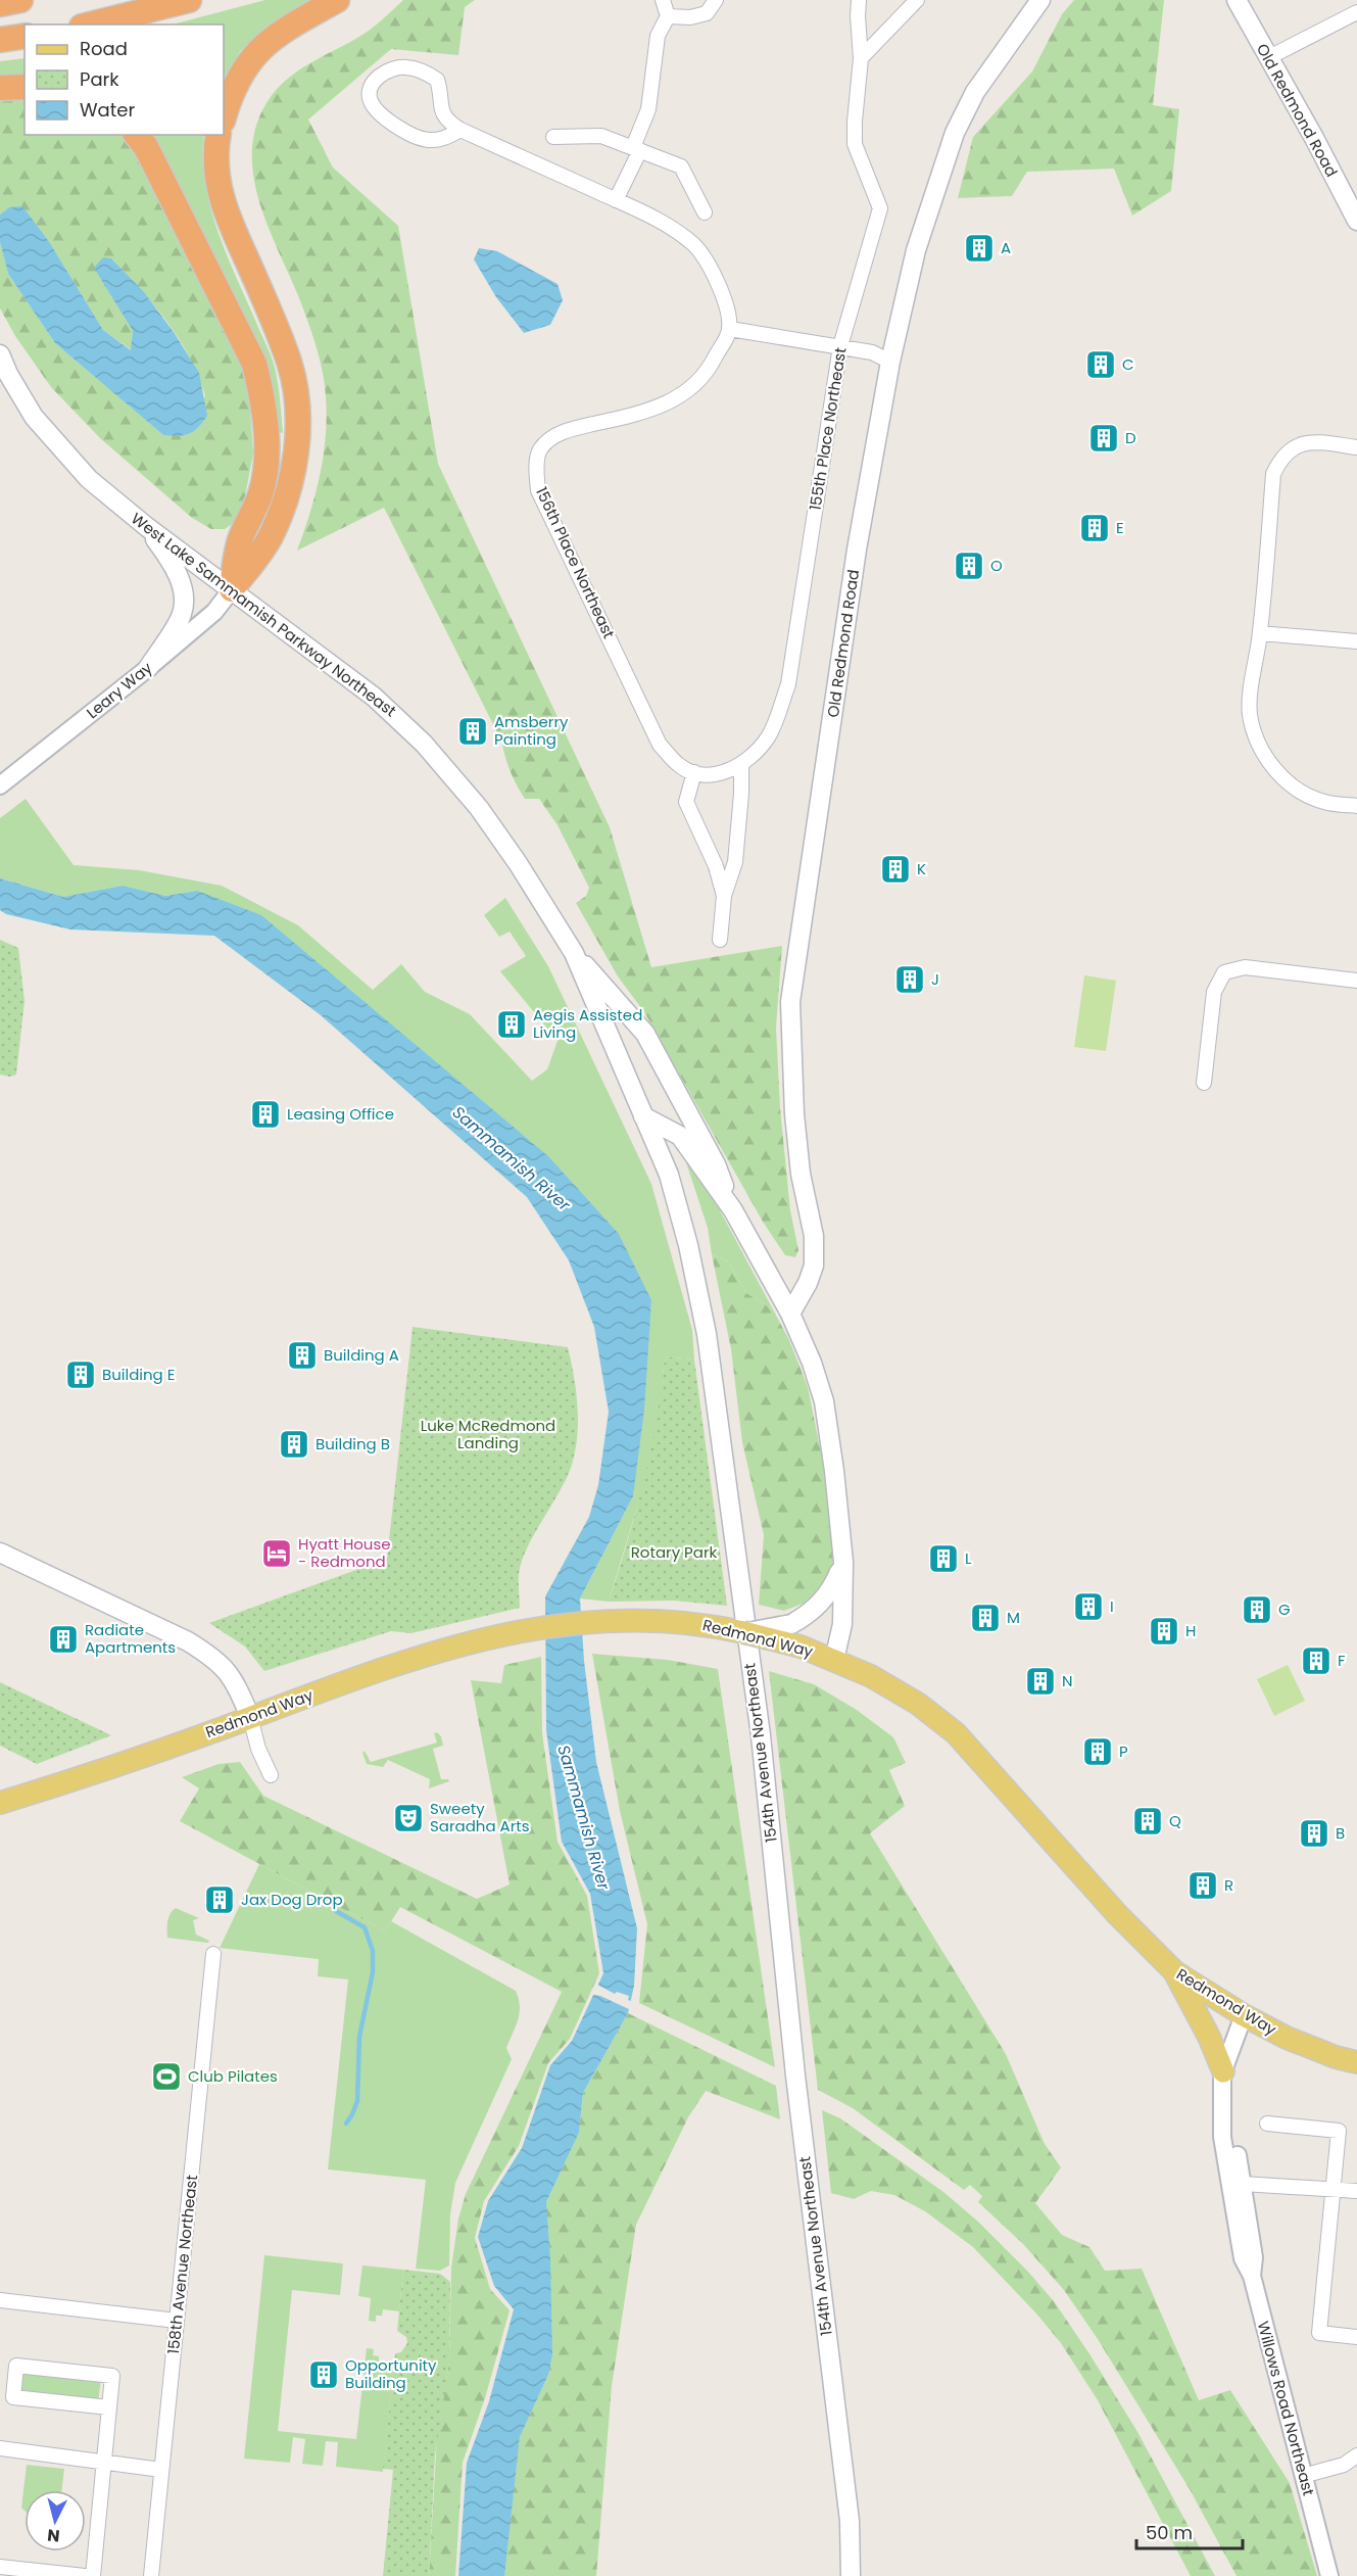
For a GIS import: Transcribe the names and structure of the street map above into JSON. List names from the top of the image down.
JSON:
{
  "streets": {
    "main road": [
      "Old Redmond Road",
      "West Lake Sammamish Parkway Northeast",
      "Redmond Way",
      "154th Avenue Northeast"
    ],
    "street": [
      "155th Place Northeast",
      "156th Place Northeast",
      "Leary Way",
      "158th Avenue Northeast",
      "Willows Road Northeast"
    ]
  },
  "crossings": [
    ["155th Place Northeast", "156th Place Northeast"],
    ["West Lake Sammamish Parkway Northeast", "Leary Way"],
    ["West Lake Sammamish Parkway Northeast", "154th Avenue Northeast"],
    ["Redmond Way", "Willows Road Northeast"]
  ],
  "water": ["Sammamish River"],
  "parks": ["Luke McRedmond Landing", "Rotary Park"],
  "places": {
    "building": [
      "A",
      "C",
      "D",
      "E",
      "O",
      "Amsberry Painting",
      "K",
      "J",
      "Aegis Assisted Living",
      "Leasing Office",
      "Building A",
      "Building E",
      "Building B",
      "L",
      "I",
      "G",
      "M",
      "H",
      "Radiate Apartments",
      "F",
      "N",
      "P",
      "Q",
      "B",
      "R",
      "Jax Dog Drop",
      "Opportunity Building"
    ],
    "hotel": ["Hyatt House - Redmond"],
    "theatre": ["Sweety Saradha Arts"],
    "sports": ["Club Pilates"]
  },
  "legend": ["Road", "Park", "Water"],
  "scale_bar": "50 m",
  "north": "bottom"
}
